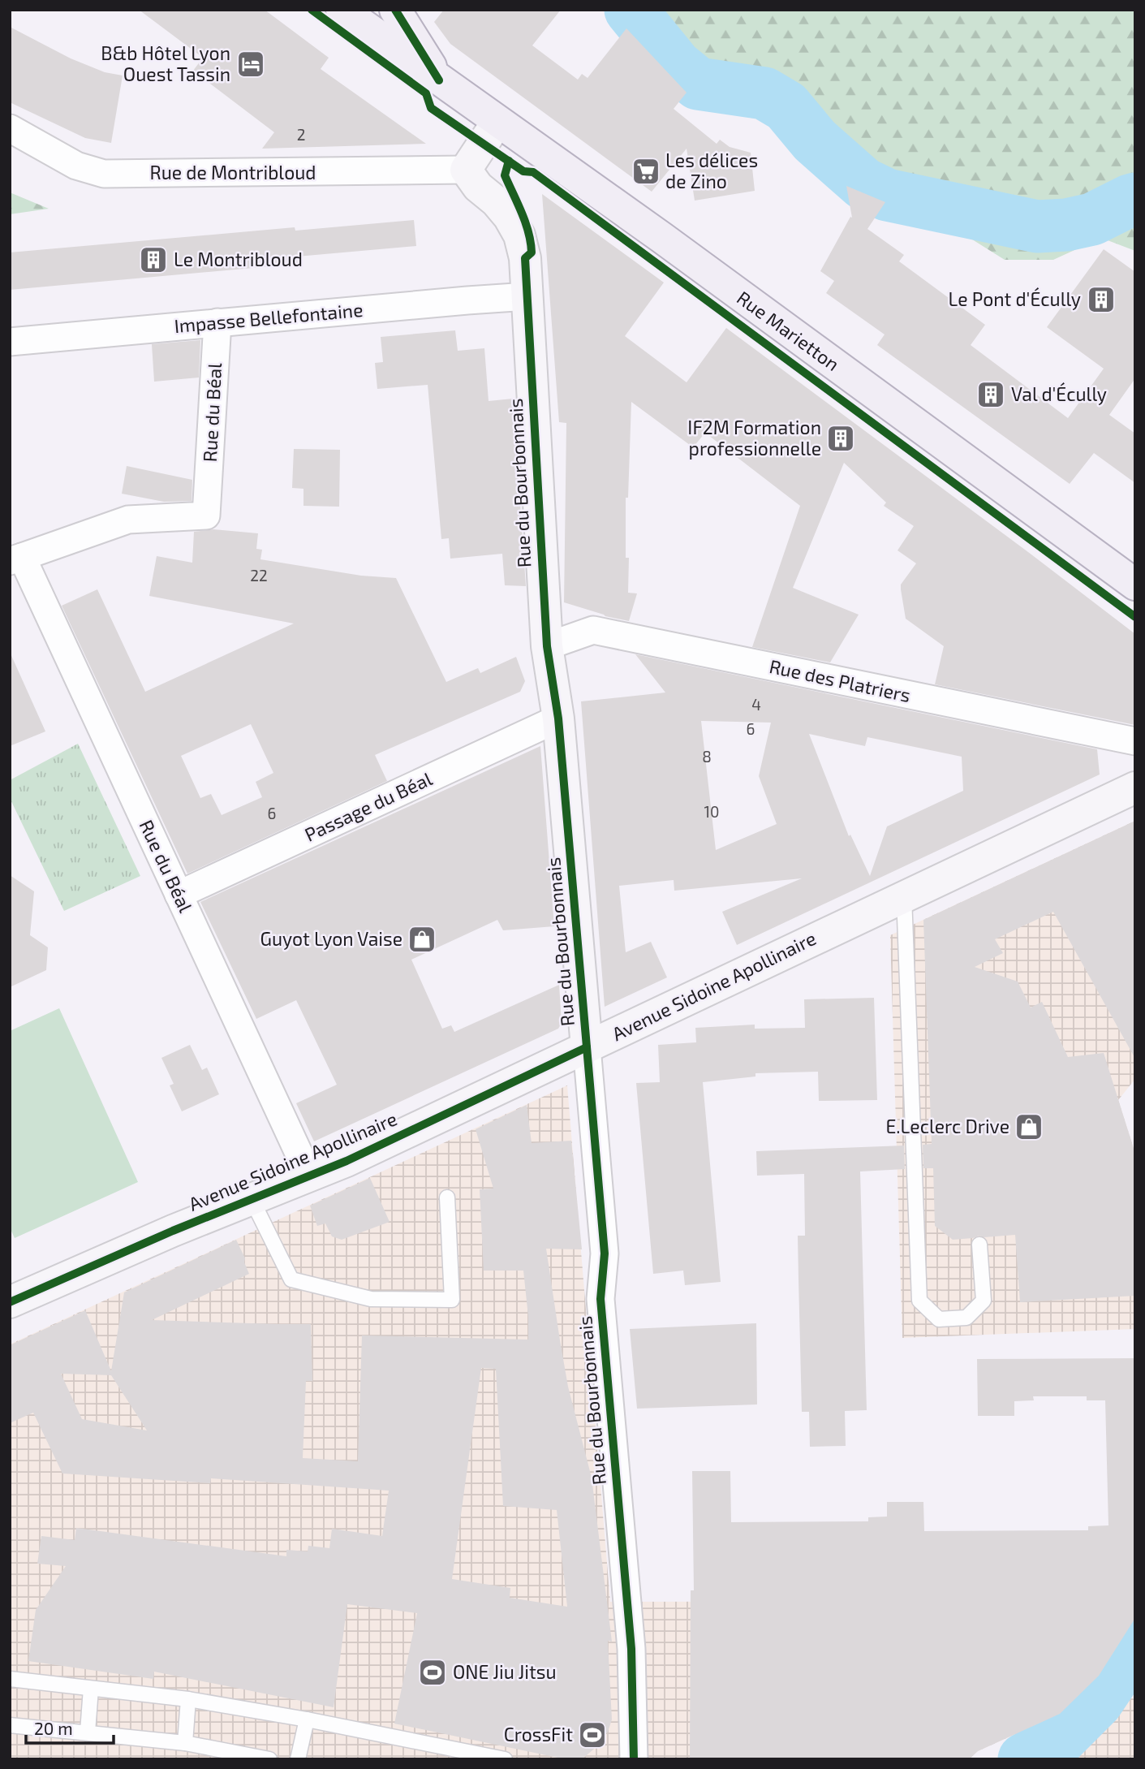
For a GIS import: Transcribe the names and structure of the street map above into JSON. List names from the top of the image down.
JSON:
{
  "streets": {
    "main road": ["Rue Marietton", "Rue du Bourbonnais", "Avenue Sidoine Apollinaire"],
    "street": [
      "Rue de Montribloud",
      "Impasse Bellefontaine",
      "Rue du Béal",
      "Rue des Platriers",
      "Passage du Béal"
    ]
  },
  "crossings": [
    ["Rue de Montribloud", "Rue du Bourbonnais"],
    ["Impasse Bellefontaine", "Rue du Béal"],
    ["Impasse Bellefontaine", "Rue du Bourbonnais"],
    ["Rue du Béal", "Passage du Béal"],
    ["Rue du Béal", "Avenue Sidoine Apollinaire"],
    ["Rue du Bourbonnais", "Rue des Platriers"],
    ["Rue du Bourbonnais", "Passage du Béal"],
    ["Rue du Bourbonnais", "Avenue Sidoine Apollinaire"]
  ],
  "places": {
    "hotel": ["B&b Hôtel Lyon Ouest Tassin"],
    "supermarket": ["Les délices de Zino"],
    "building": [
      "Le Montribloud",
      "Le Pont d'Écully",
      "Val d'Écully",
      "IF2M Formation professionnelle"
    ],
    "shop": ["Guyot Lyon Vaise", "E.Leclerc Drive"],
    "sports": ["ONE Jiu Jitsu", "CrossFit"]
  },
  "house_numbers": [
    "2",
    "22",
    "4",
    "6",
    "8",
    "10",
    "6"
  ],
  "scale_bar": "20 m"
}
